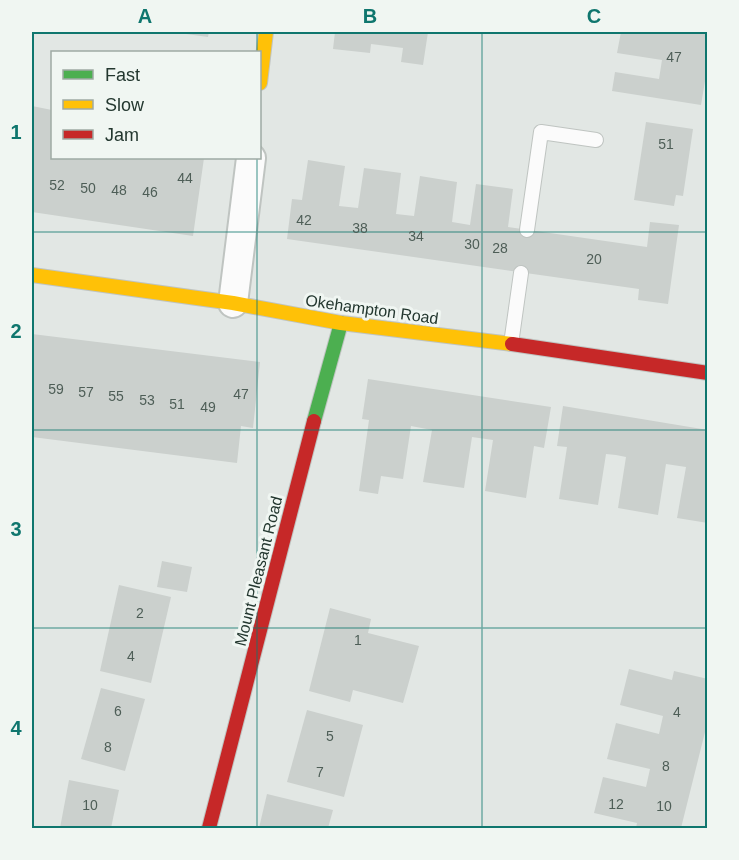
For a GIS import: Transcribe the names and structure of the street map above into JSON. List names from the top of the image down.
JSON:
{
  "streets": {
    "street": ["Okehampton Road", "Mount Pleasant Road"]
  },
  "crossings": [
    ["Okehampton Road", "Mount Pleasant Road"]
  ],
  "house_numbers": [
    "47",
    "51",
    "44",
    "52",
    "50",
    "48",
    "46",
    "42",
    "38",
    "34",
    "30",
    "28",
    "20",
    "59",
    "57",
    "47",
    "55",
    "53",
    "51",
    "49",
    "2",
    "1",
    "4",
    "6",
    "4",
    "5",
    "8",
    "8",
    "7",
    "12",
    "10",
    "10"
  ],
  "legend": ["Fast", "Slow", "Jam"],
  "grid": {
    "columns": ["A", "B", "C"],
    "rows": [
      "1",
      "2",
      "3",
      "4"
    ]
  }
}
